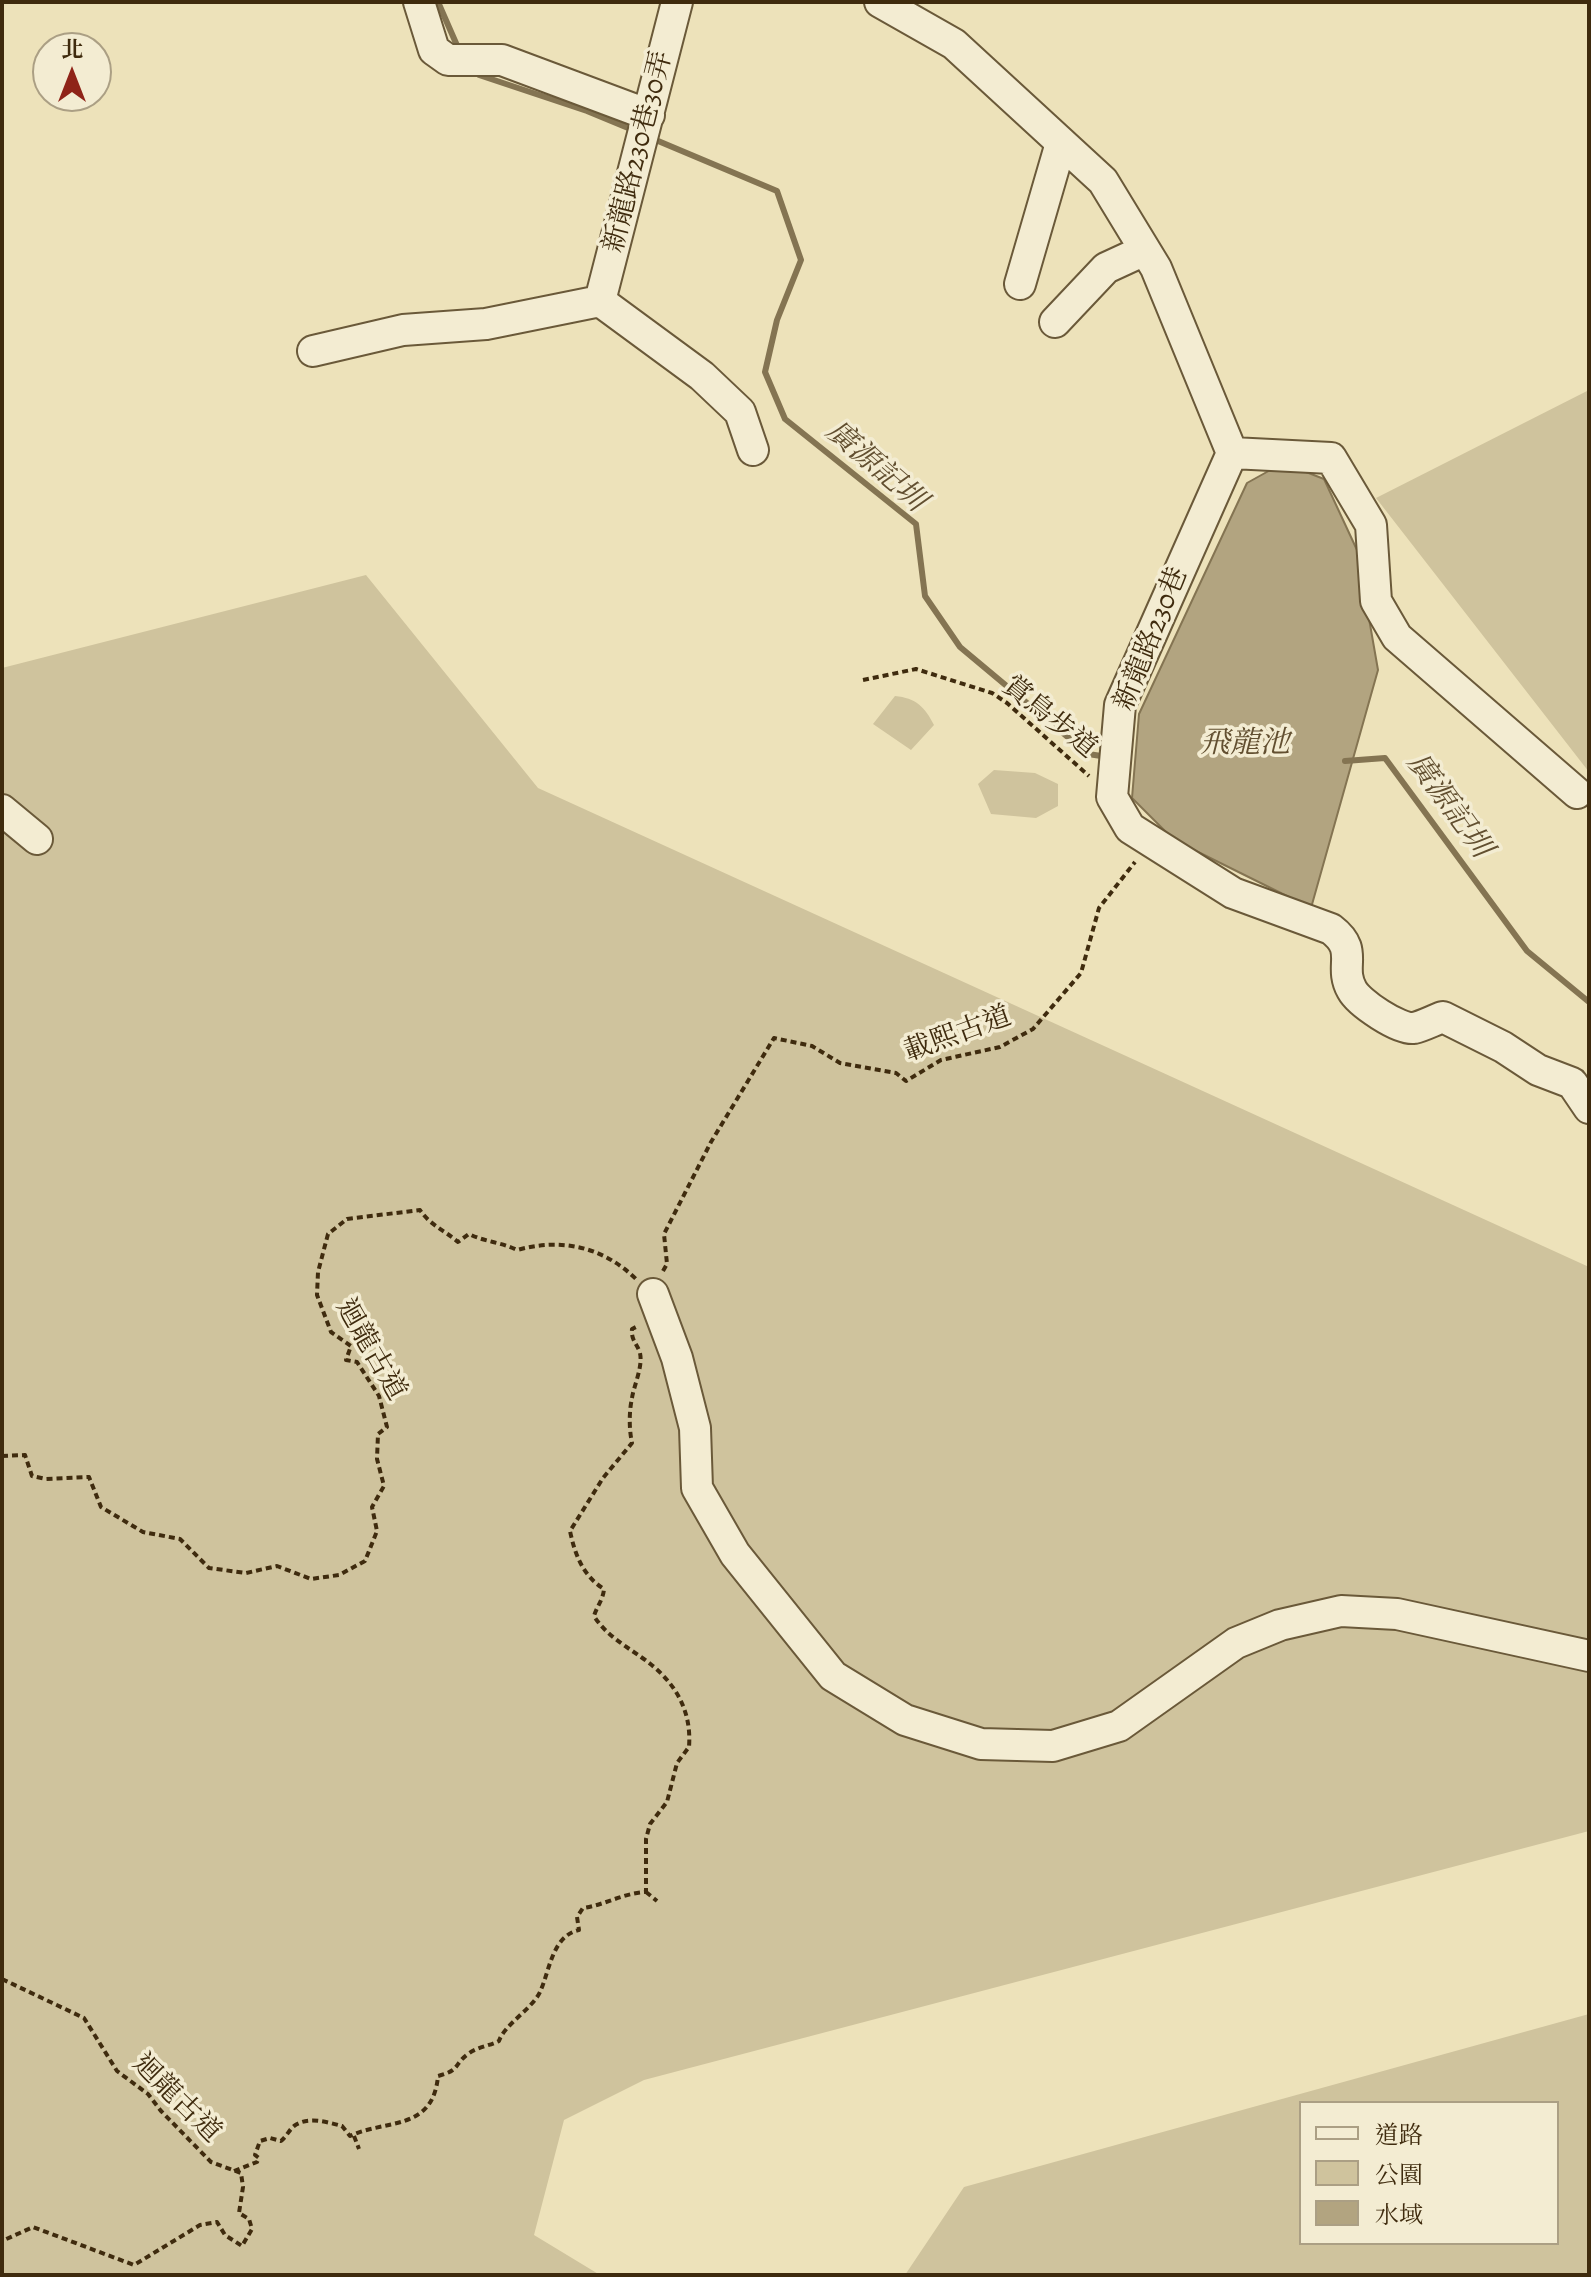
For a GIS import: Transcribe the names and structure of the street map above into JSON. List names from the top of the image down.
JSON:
{
  "streets": {
    "lane": ["新龍路230巷30弄", "新龍路230巷"],
    "path": ["賞鳥步道", "載熙古道", "迴龍古道"]
  },
  "crossings": [
    ["新龍路230巷", "賞鳥步道"],
    ["載熙古道", "迴龍古道"]
  ],
  "water": ["廣源記圳", "飛龍池"],
  "legend": ["道路", "公園", "水域"],
  "north": "top"
}
